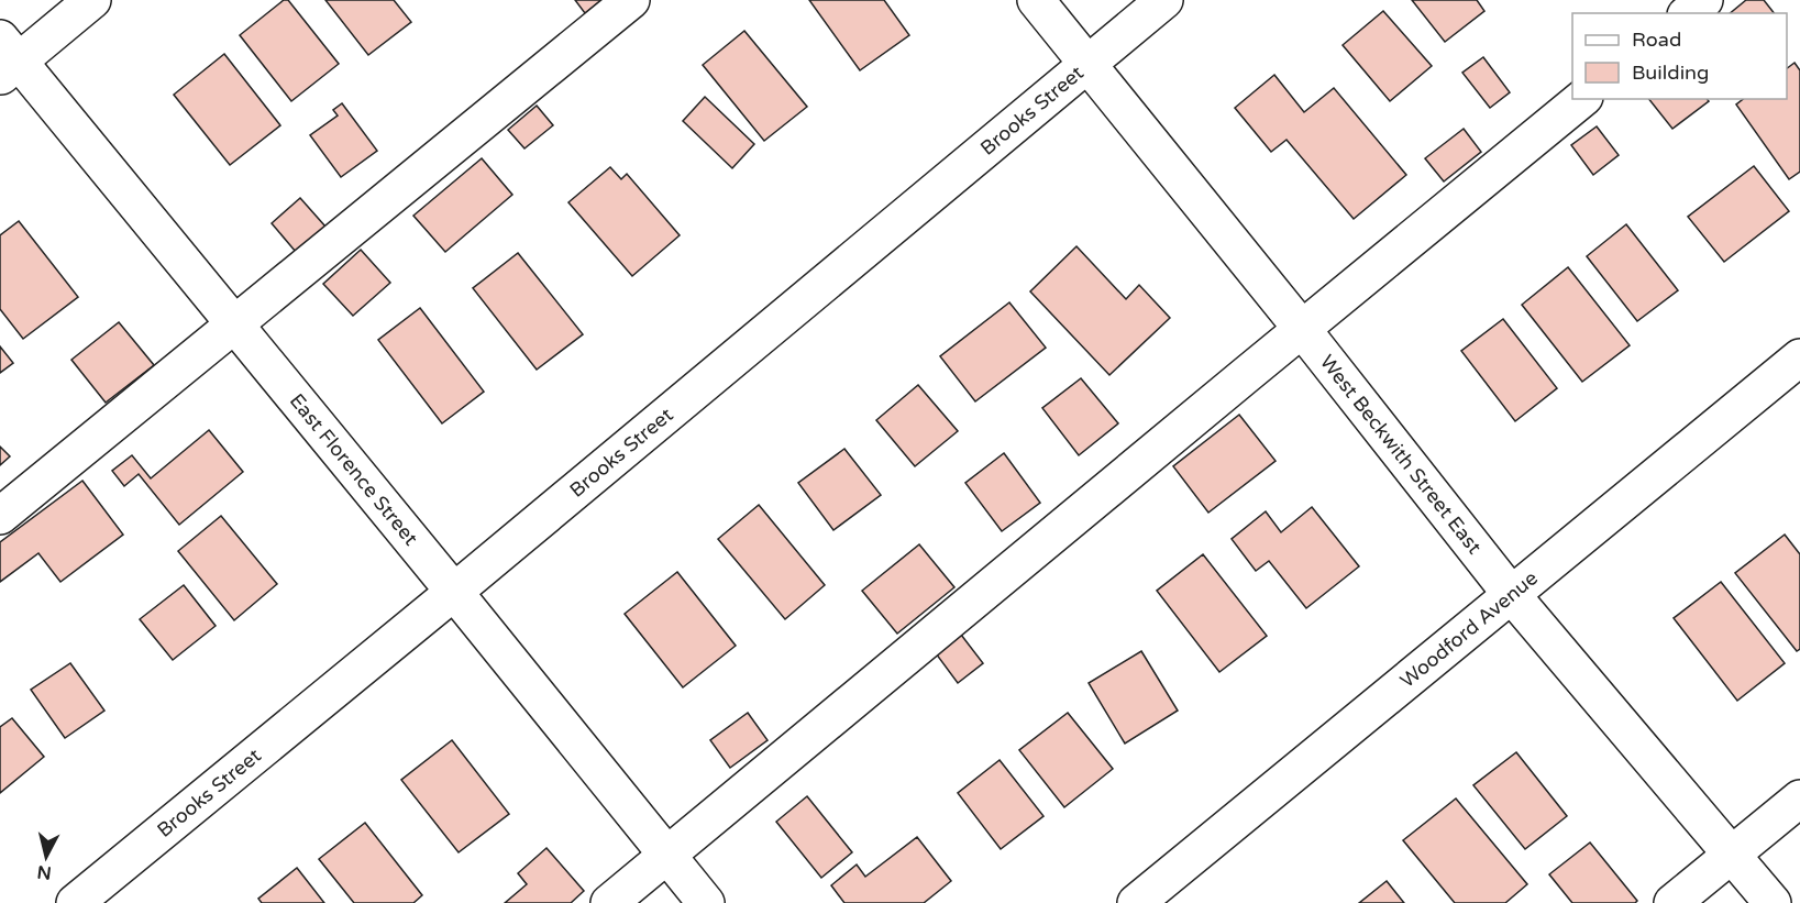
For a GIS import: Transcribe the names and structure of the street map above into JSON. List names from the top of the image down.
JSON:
{
  "streets": {
    "main road": [
      "Brooks Street",
      "West Beckwith Street East",
      "East Florence Street",
      "Woodford Avenue"
    ]
  },
  "crossings": [
    ["Brooks Street", "West Beckwith Street East"],
    ["Brooks Street", "East Florence Street"],
    ["West Beckwith Street East", "Woodford Avenue"]
  ],
  "legend": ["Road", "Building"],
  "north": "bottom"
}
